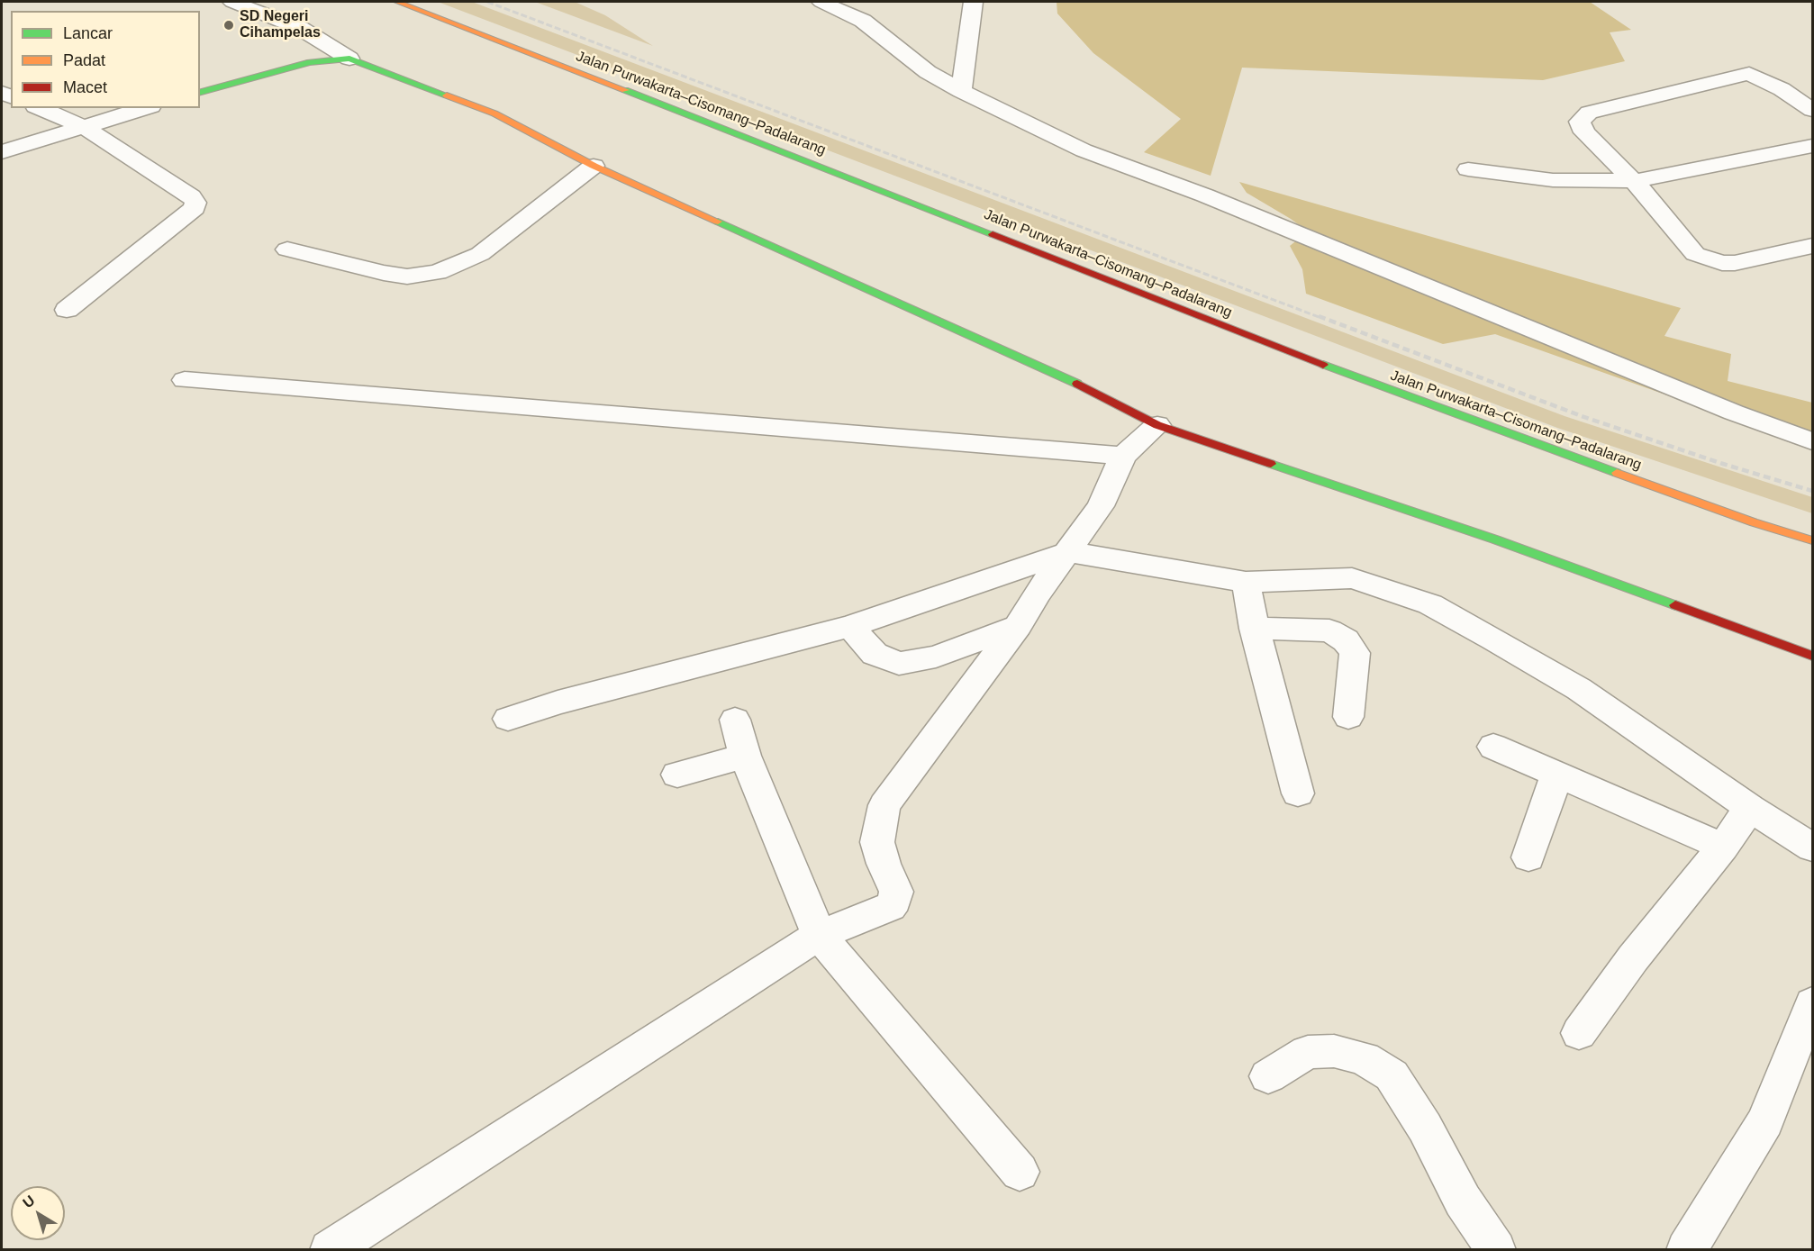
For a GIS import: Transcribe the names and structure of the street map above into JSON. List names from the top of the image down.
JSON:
{
  "streets": {
    "main road": ["Jalan Purwakarta–Cisomang–Padalarang"]
  },
  "places": ["SD Negeri Cihampelas"],
  "legend": ["Lancar", "Padat", "Macet"],
  "north": "top left"
}
